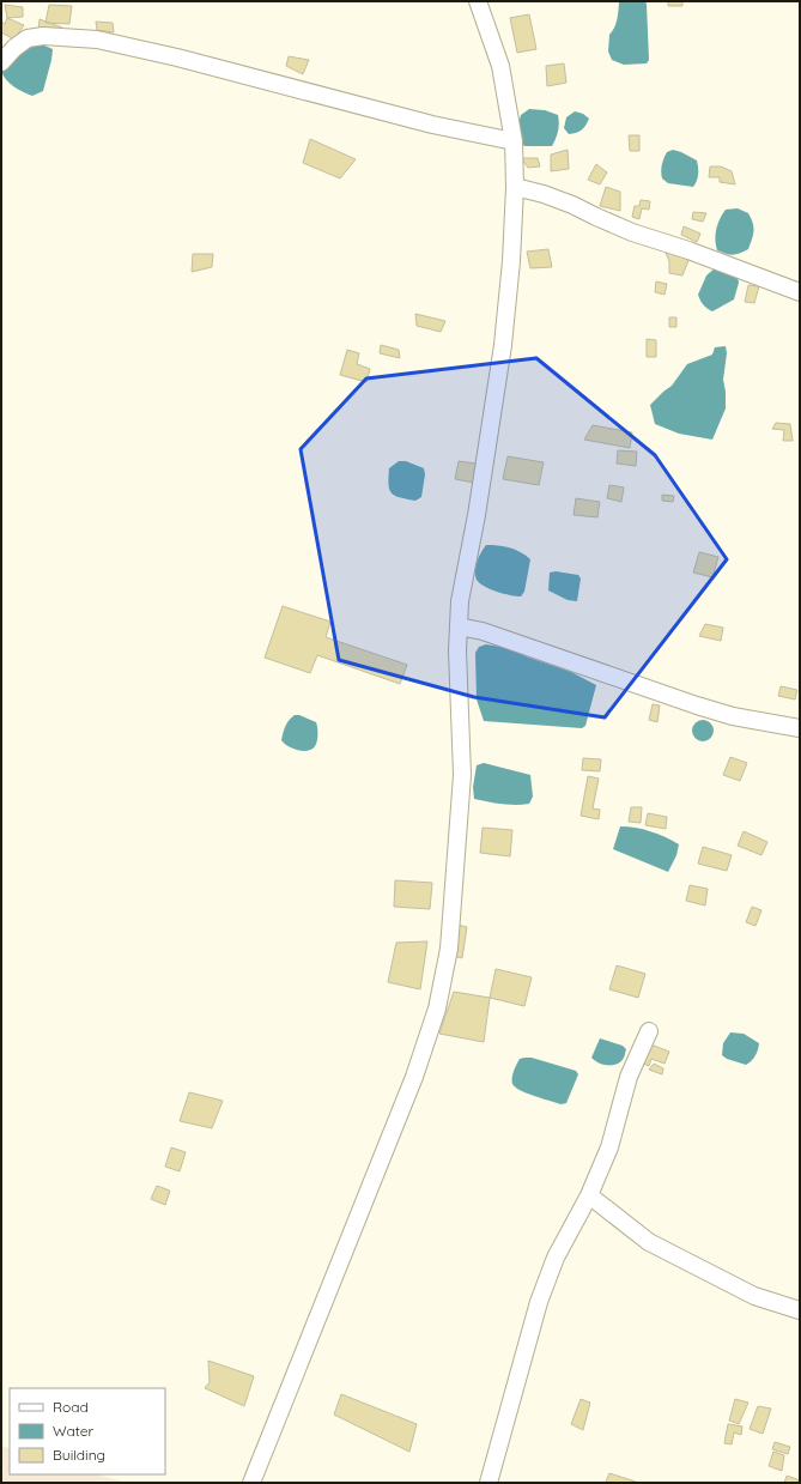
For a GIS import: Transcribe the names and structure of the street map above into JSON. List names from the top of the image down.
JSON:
{
  "legend": ["Road", "Water", "Building"]
}
